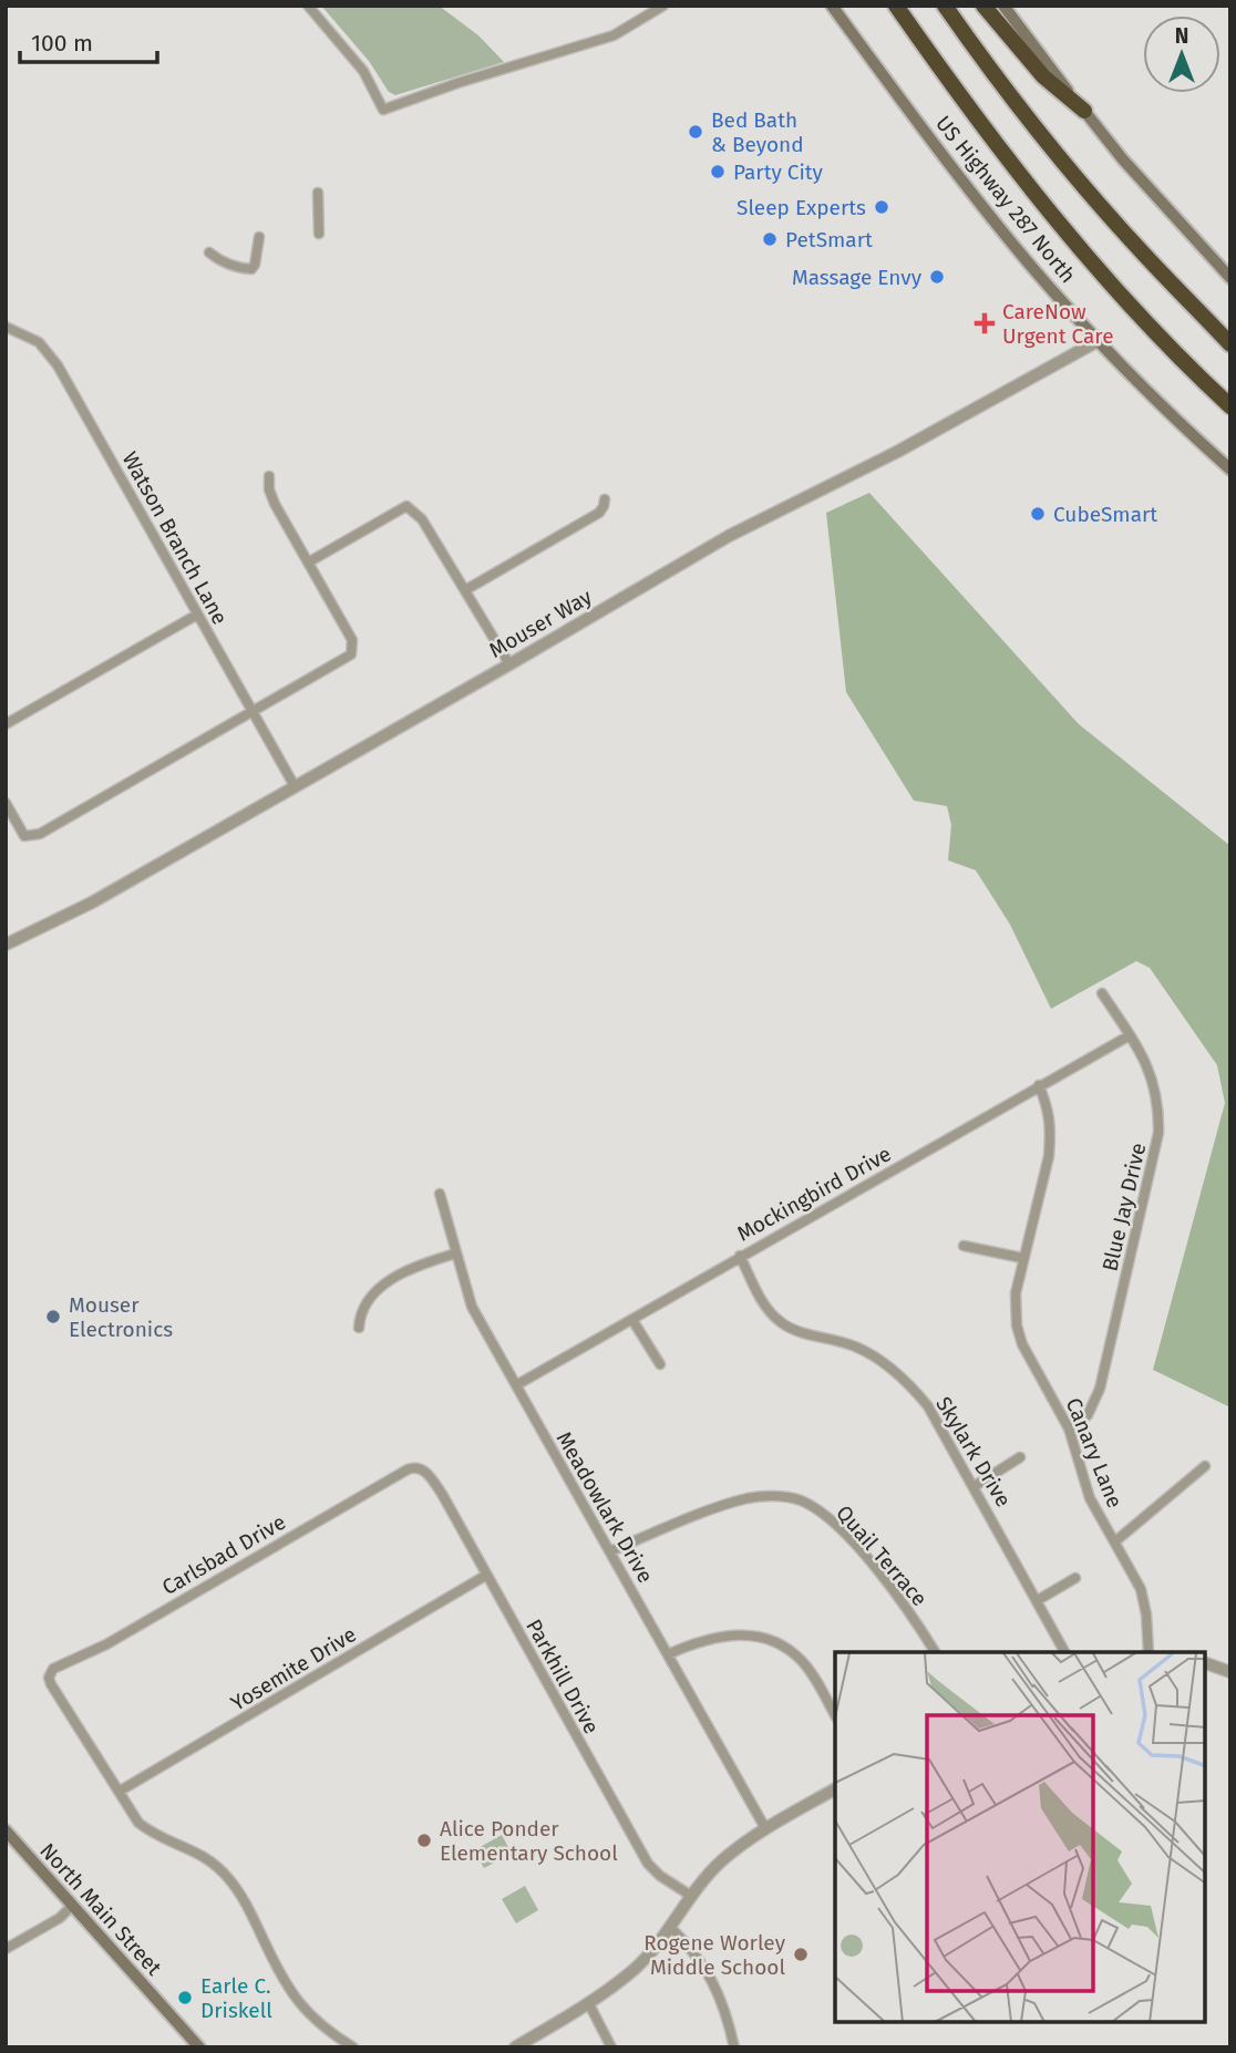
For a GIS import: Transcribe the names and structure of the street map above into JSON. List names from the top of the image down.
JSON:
{
  "streets": {
    "main road": ["US Highway 287 North", "North Main Street"],
    "street": [
      "Watson Branch Lane",
      "Mouser Way",
      "Mockingbird Drive",
      "Blue Jay Drive",
      "Skylark Drive",
      "Canary Lane",
      "Meadowlark Drive",
      "Carlsbad Drive",
      "Quail Terrace",
      "Yosemite Drive",
      "Parkhill Drive"
    ]
  },
  "crossings": [
    ["US Highway 287 North", "Mouser Way"],
    ["Watson Branch Lane", "Mouser Way"],
    ["Mockingbird Drive", "Blue Jay Drive"],
    ["Mockingbird Drive", "Skylark Drive"],
    ["Mockingbird Drive", "Canary Lane"],
    ["Mockingbird Drive", "Meadowlark Drive"],
    ["Blue Jay Drive", "Canary Lane"],
    ["Meadowlark Drive", "Quail Terrace"],
    ["Carlsbad Drive", "Yosemite Drive"],
    ["Carlsbad Drive", "Parkhill Drive"],
    ["Yosemite Drive", "Parkhill Drive"]
  ],
  "places": {
    "other": [
      "Bed Bath & Beyond",
      "Party City",
      "Sleep Experts",
      "PetSmart",
      "Massage Envy",
      "CubeSmart",
      "Mouser Electronics",
      "Alice Ponder Elementary School",
      "Rogene Worley Middle School",
      "Earle C. Driskell"
    ],
    "health": ["CareNow Urgent Care"]
  },
  "scale_bar": "100 m",
  "north": "top"
}
